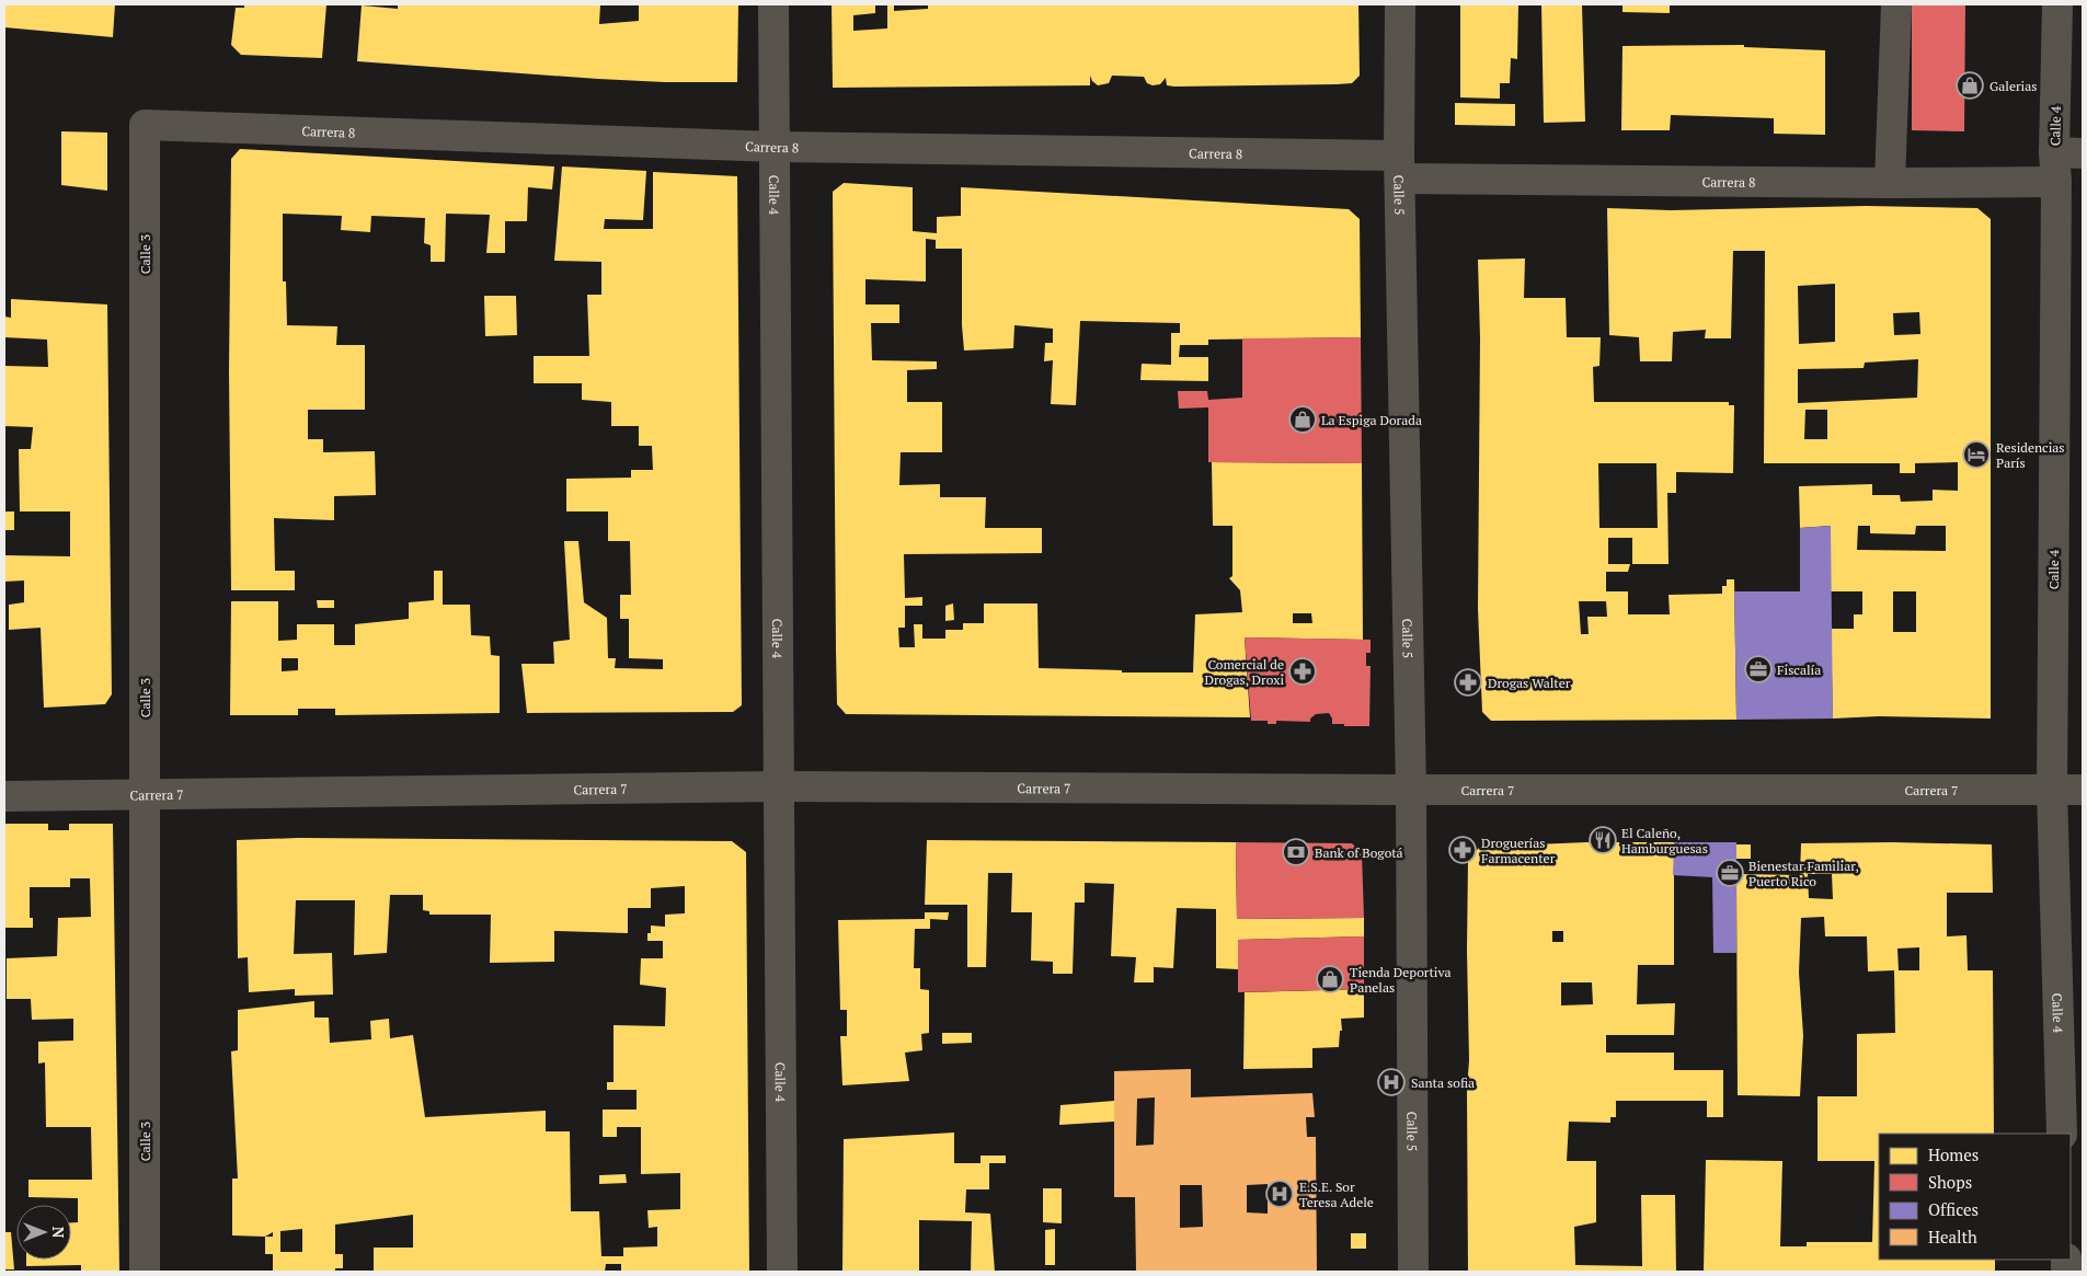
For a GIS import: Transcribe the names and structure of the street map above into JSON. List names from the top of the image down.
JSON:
{
  "streets": {
    "street": [
      "Calle 4",
      "Carrera 8",
      "Calle 5",
      "Calle 3",
      "Carrera 7"
    ]
  },
  "crossings": [
    ["Calle 4", "Carrera 8"],
    ["Calle 4", "Carrera 7"],
    ["Carrera 8", "Calle 5"],
    ["Carrera 8", "Calle 3"],
    ["Calle 5", "Carrera 7"],
    ["Calle 3", "Carrera 7"]
  ],
  "places": {
    "shop": ["Galerias", "La Espiga Dorada", "Tienda Deportiva Panelas"],
    "hotel": ["Residencias París"],
    "office": ["Fiscalía", "Bienestar Familiar, Puerto Rico"],
    "pharmacy": ["Comercial de Drogas, Droxi", "Drogas Walter", "Droguerías Farmacenter"],
    "restaurant": ["El Caleño, Hamburguesas"],
    "bank": ["Bank of Bogotá"],
    "hospital": ["Santa sofia", "E.S.E. Sor Teresa Adele"]
  },
  "legend": [
    "Homes",
    "Shops",
    "Offices",
    "Health"
  ],
  "north": "right"
}
